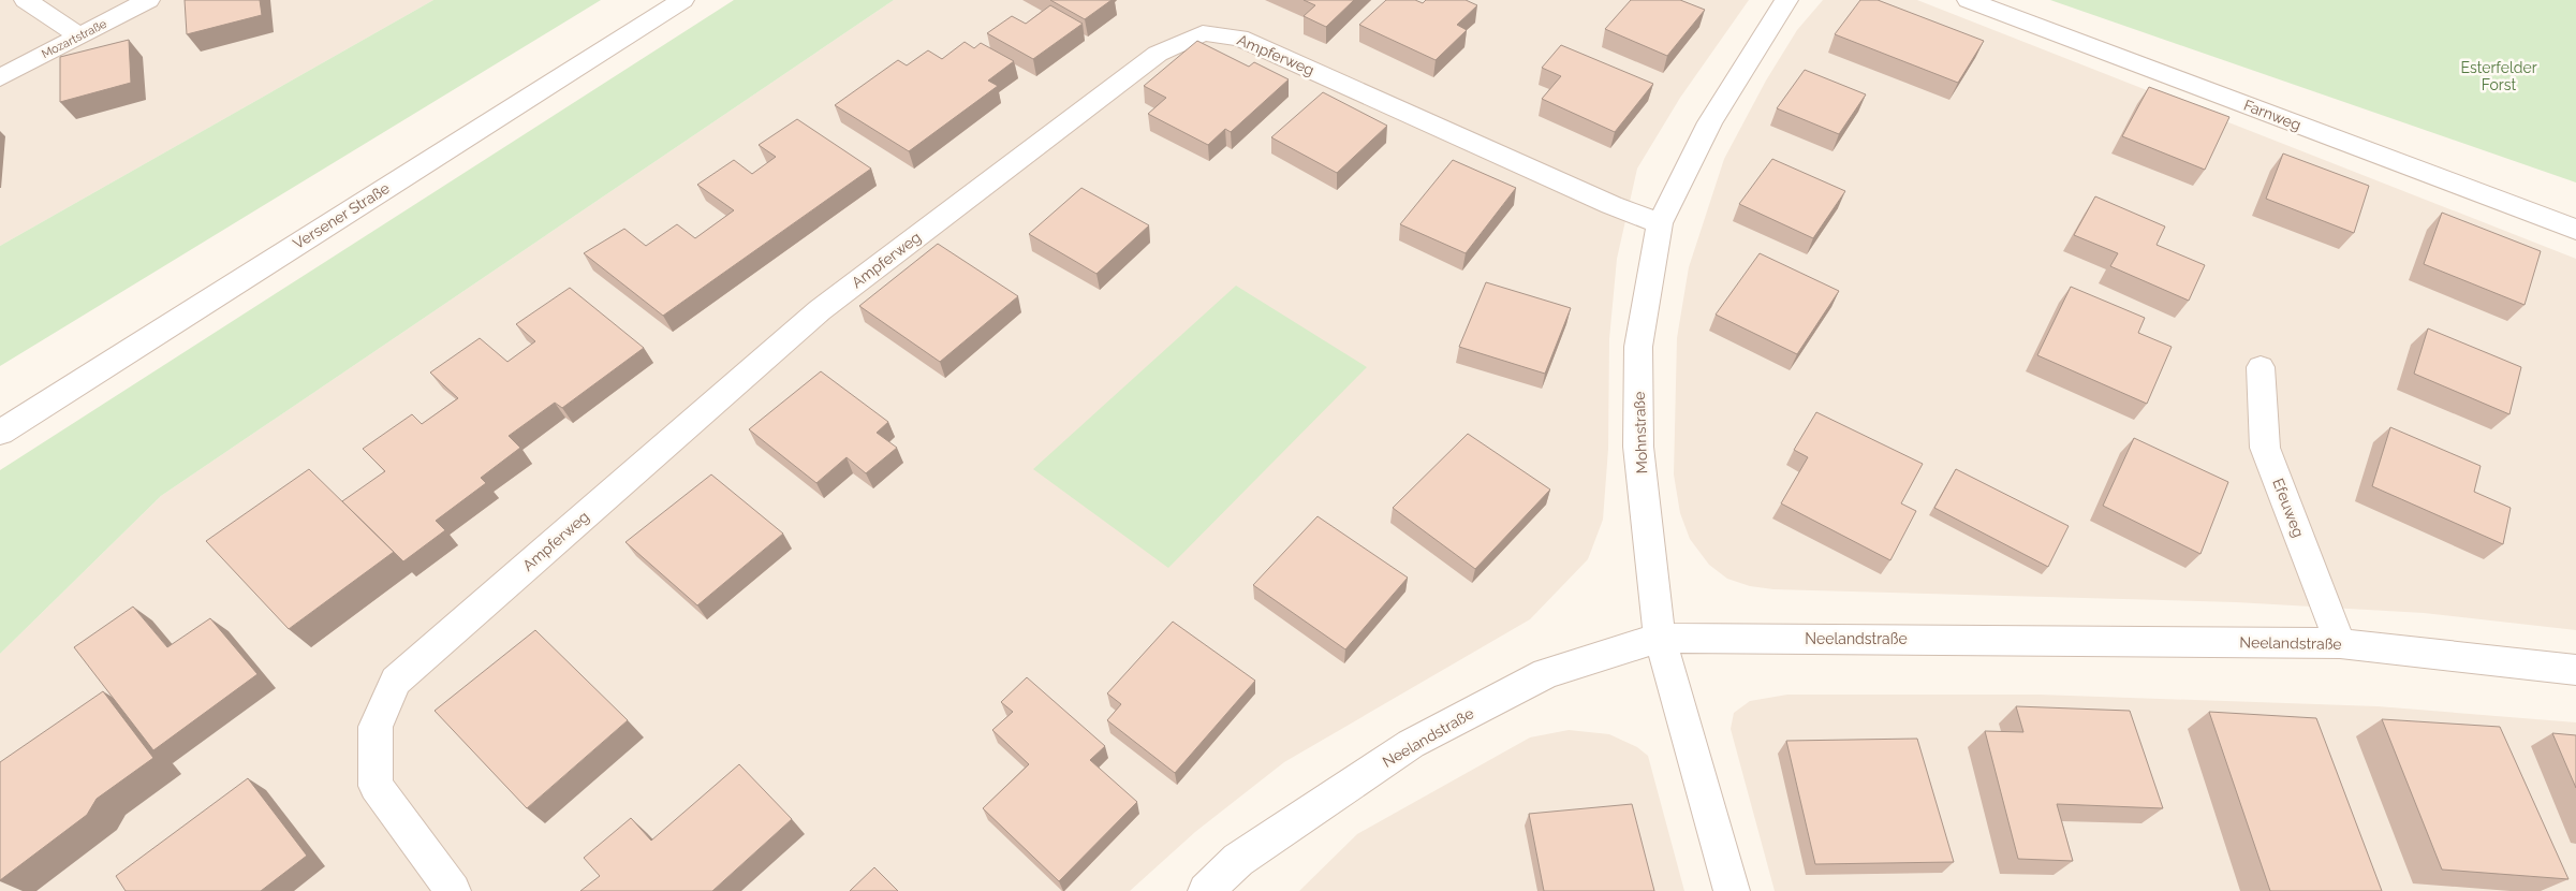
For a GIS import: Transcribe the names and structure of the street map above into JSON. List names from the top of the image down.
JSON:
{
  "streets": {
    "street": [
      "Mozartstraße",
      "Ampferweg",
      "Farnweg",
      "Versener Straße",
      "Mohnstraße",
      "Efeuweg",
      "Neelandstraße"
    ]
  },
  "crossings": [
    ["Ampferweg", "Mohnstraße"],
    ["Mohnstraße", "Neelandstraße"],
    ["Efeuweg", "Neelandstraße"]
  ],
  "parks": ["Esterfelder Forst"]
}
